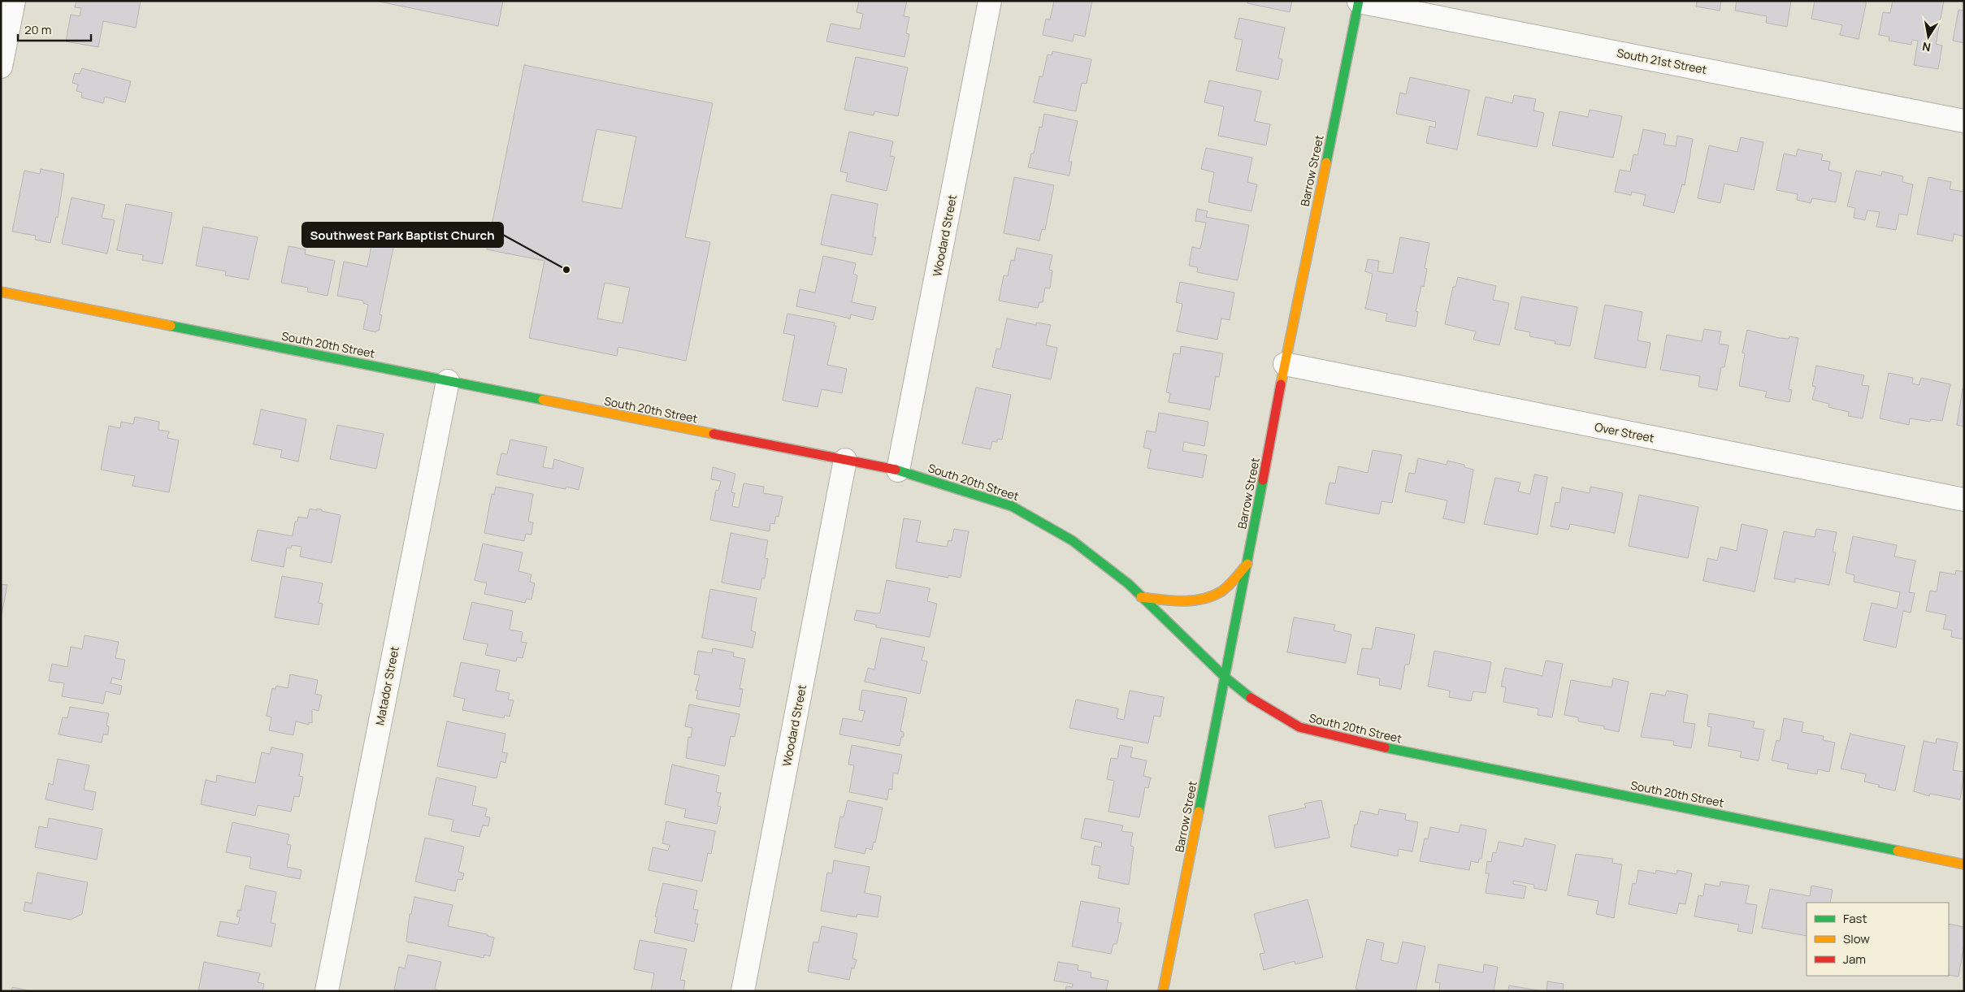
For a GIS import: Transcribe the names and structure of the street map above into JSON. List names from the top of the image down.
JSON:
{
  "streets": {
    "street": [
      "South 21st Street",
      "Barrow Street",
      "Woodard Street",
      "South 20th Street",
      "Over Street",
      "Matador Street"
    ]
  },
  "crossings": [
    ["South 21st Street", "Barrow Street"],
    ["Barrow Street", "South 20th Street"],
    ["Barrow Street", "Over Street"],
    ["Woodard Street", "South 20th Street"],
    ["South 20th Street", "Matador Street"]
  ],
  "places": ["Southwest Park Baptist Church"],
  "legend": ["Fast", "Slow", "Jam"],
  "scale_bar": "20 m",
  "north": "bottom"
}
